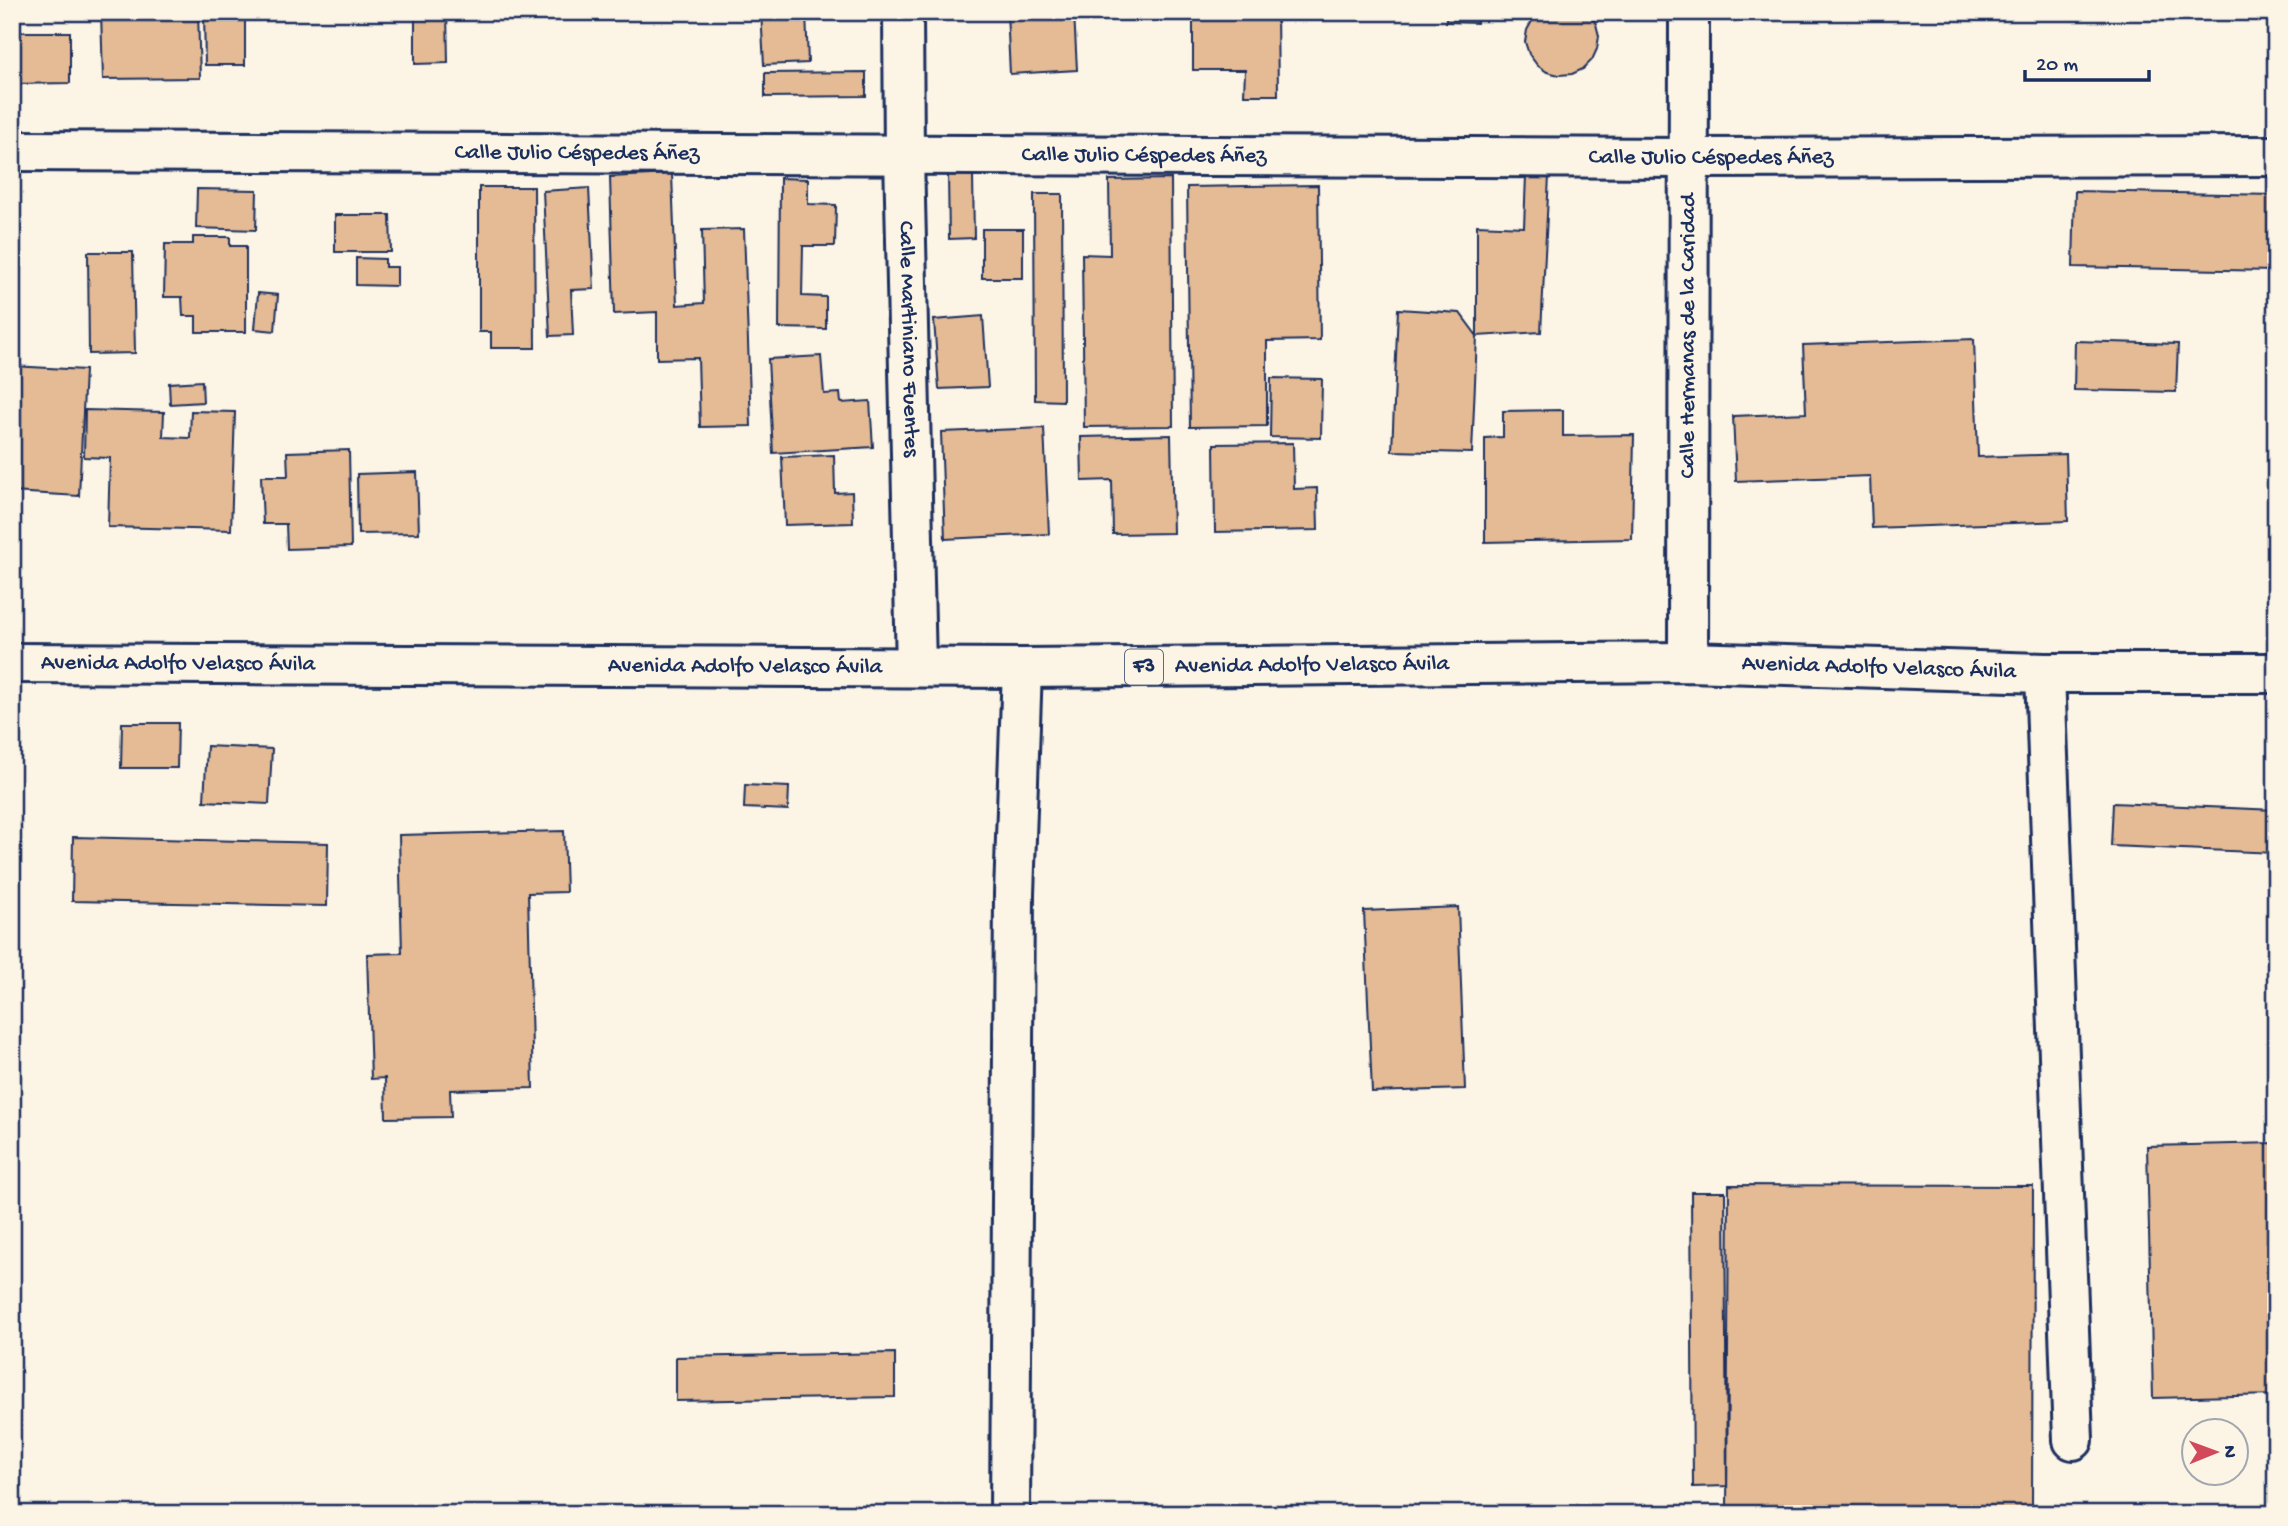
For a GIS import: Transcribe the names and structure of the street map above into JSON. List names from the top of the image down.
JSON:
{
  "streets": {
    "main road": [
      "Calle Julio Céspedes Áñez",
      "Calle Hermanas de la Caridad",
      "Calle Martiniano Fuentes",
      "Avenida Adolfo Velasco Ávila",
      "F3"
    ]
  },
  "crossings": [
    ["Calle Julio Céspedes Áñez", "Calle Hermanas de la Caridad"],
    ["Calle Julio Céspedes Áñez", "Calle Martiniano Fuentes"],
    ["Calle Hermanas de la Caridad", "Avenida Adolfo Velasco Ávila"],
    ["Calle Martiniano Fuentes", "Avenida Adolfo Velasco Ávila"]
  ],
  "scale_bar": "20 m",
  "north": "right"
}
